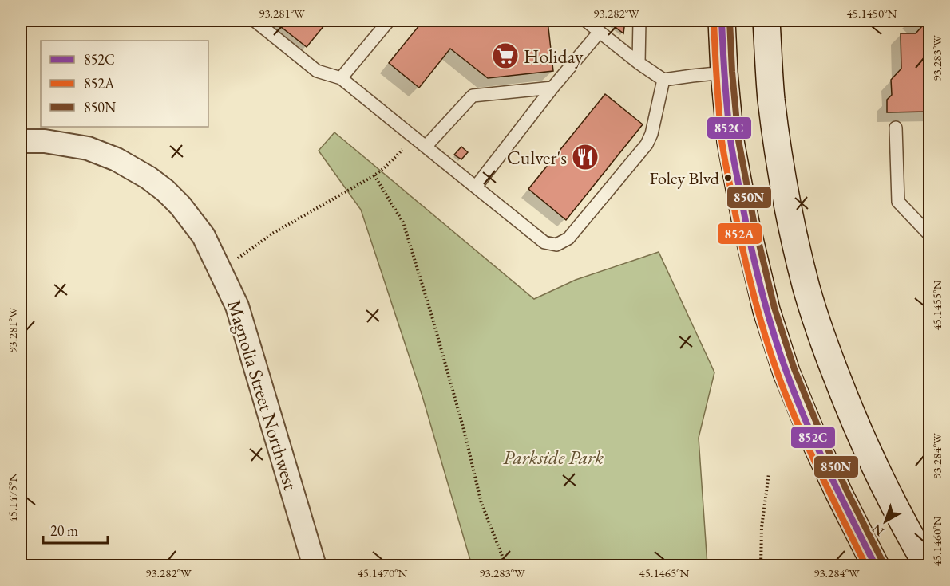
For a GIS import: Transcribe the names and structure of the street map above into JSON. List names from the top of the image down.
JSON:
{
  "streets": {
    "street": ["Magnolia Street Northwest"]
  },
  "parks": ["Parkside Park"],
  "places": {
    "supermarket": ["Holiday"],
    "restaurant": ["Culver's"],
    "other": ["Foley Blvd"]
  },
  "lines": ["transit line 852C", "transit line 852A", "transit line 850N"],
  "legend": ["852C", "852A", "850N"],
  "scale_bar": "20 m",
  "north": "bottom left",
  "coordinates": [
    "93.281°W",
    "93.282°W",
    "45.1450°N",
    "93.283°W",
    "45.1455°N",
    "93.284°W",
    "45.1475°N",
    "45.1460°N",
    "45.1470°N",
    "45.1465°N"
  ]
}
